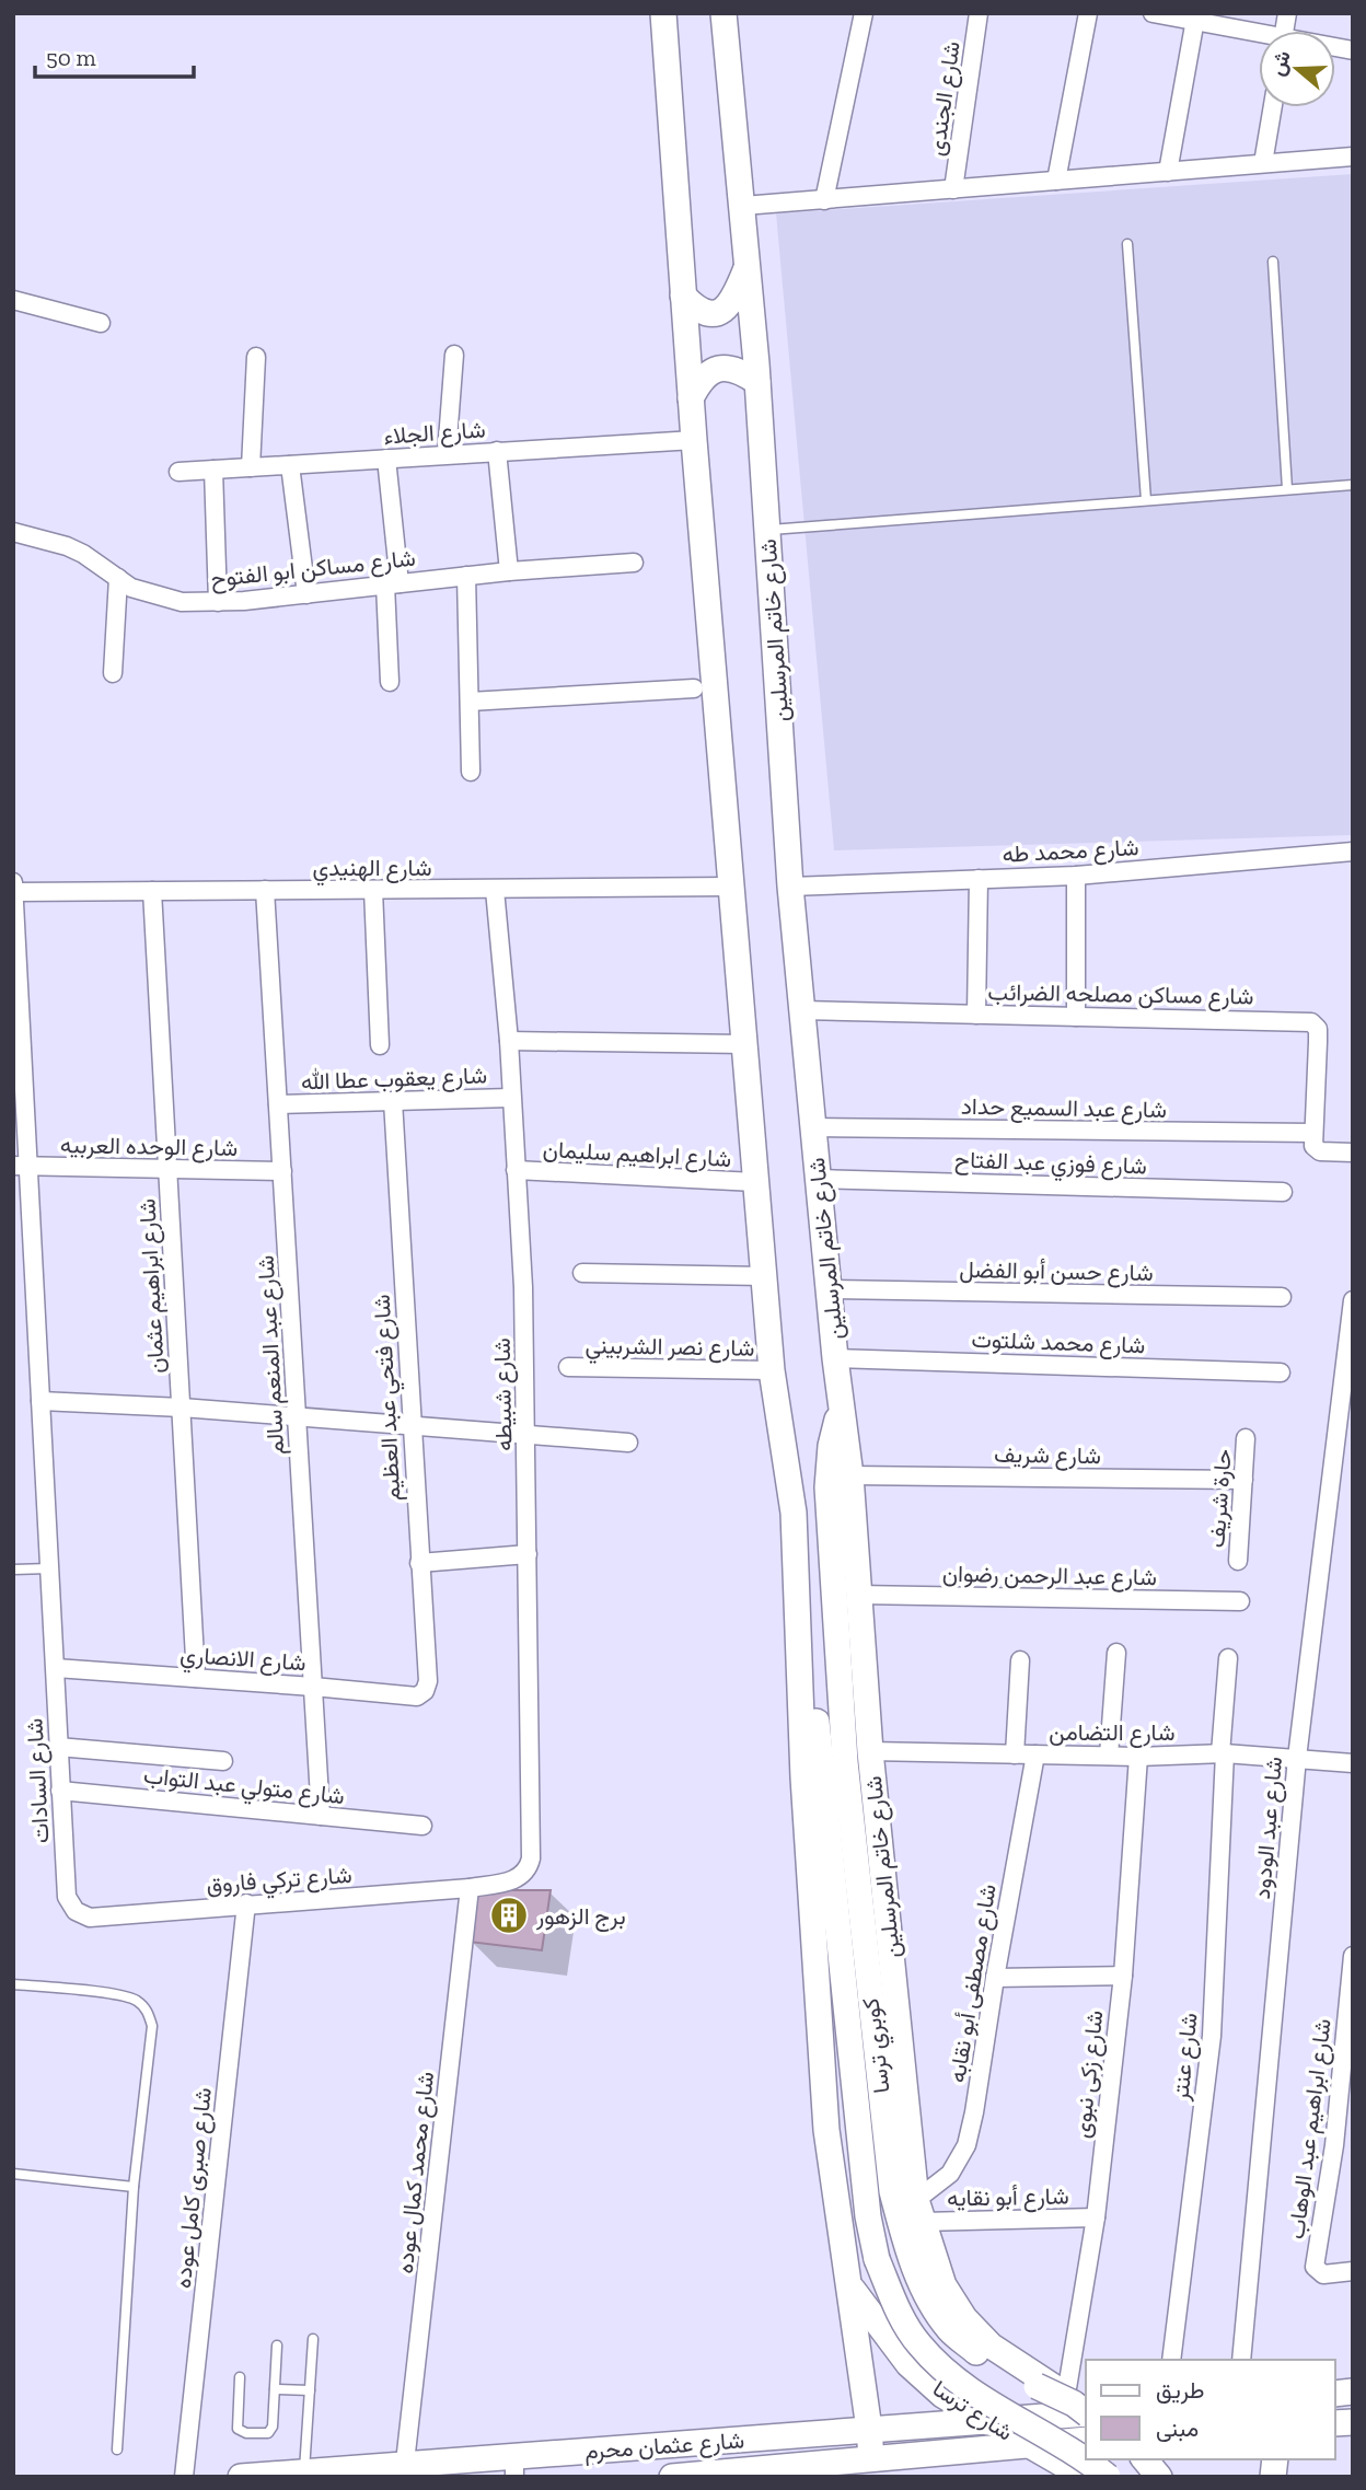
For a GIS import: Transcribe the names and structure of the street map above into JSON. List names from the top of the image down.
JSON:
{
  "streets": {
    "main road": [
      "شارع خاتم المرسلين",
      "كوبري ترسا",
      "شارع ترسا",
      "شارع عثمان محرم"
    ],
    "street": [
      "شارع الجندى",
      "شارع الجلاء",
      "شارع مساكن ابو الفتوح",
      "شارع محمد طه",
      "شارع الهنيدي",
      "شارع مساكن مصلحه الضرائب",
      "شارع يعقوب عطا الله",
      "شارع عبد السميع حداد",
      "شارع الوحده العربيه",
      "شارع ابراهيم سليمان",
      "شارع فوزي عبد الفتاح",
      "شارع حسن أبو الفضل",
      "شارع ابراهيم عثمان",
      "شارع محمد شلتوت",
      "شارع نصر الشربيني",
      "شارع عبد المنعم سالم",
      "شارع شبيطه",
      "شارع فتحي عبد العظيم",
      "شارع شريف",
      "حارة شريف",
      "شارع عبد الرحمن رضوان",
      "شارع الانصاري",
      "شارع التضامن",
      "شارع السادات",
      "شارع متولي عبد التواب",
      "شارع عبد الودود",
      "شارع تركي فاروق",
      "شارع مصطفى أبو نقابه",
      "شارع عنتر",
      "شارع زكى نبوى",
      "شارع ابراهيم عبد الوهاب",
      "شارع محمد كمال عوده",
      "شارع صبرى كامل عوده",
      "شارع أبو نقايه"
    ]
  },
  "crossings": [
    ["شارع خاتم المرسلين", "شارع محمد طه"],
    ["شارع خاتم المرسلين", "شارع مساكن مصلحه الضرائب"],
    ["شارع خاتم المرسلين", "شارع عبد السميع حداد"],
    ["شارع خاتم المرسلين", "شارع فوزي عبد الفتاح"],
    ["شارع خاتم المرسلين", "شارع حسن أبو الفضل"],
    ["شارع خاتم المرسلين", "شارع محمد شلتوت"],
    ["شارع خاتم المرسلين", "شارع شريف"],
    ["شارع خاتم المرسلين", "شارع عبد الرحمن رضوان"],
    ["شارع خاتم المرسلين", "شارع التضامن"],
    ["شارع خاتم المرسلين", "شارع مصطفى أبو نقابه"],
    ["شارع خاتم المرسلين", "كوبري ترسا"],
    ["شارع خاتم المرسلين", "شارع زكى نبوى"],
    ["شارع خاتم المرسلين", "شارع أبو نقايه"],
    ["شارع الهنيدي", "شارع ابراهيم عثمان"],
    ["شارع الهنيدي", "شارع عبد المنعم سالم"],
    ["شارع الهنيدي", "شارع شبيطه"],
    ["شارع الهنيدي", "شارع السادات"],
    ["شارع مساكن مصلحه الضرائب", "شارع عبد السميع حداد"],
    ["شارع يعقوب عطا الله", "شارع عبد المنعم سالم"],
    ["شارع يعقوب عطا الله", "شارع شبيطه"],
    ["شارع يعقوب عطا الله", "شارع فتحي عبد العظيم"],
    ["شارع الوحده العربيه", "شارع ابراهيم عثمان"],
    ["شارع الوحده العربيه", "شارع عبد المنعم سالم"],
    ["شارع الوحده العربيه", "شارع السادات"],
    ["شارع ابراهيم سليمان", "شارع شبيطه"],
    ["شارع ابراهيم عثمان", "شارع الانصاري"],
    ["شارع عبد المنعم سالم", "شارع الانصاري"],
    ["شارع عبد المنعم سالم", "شارع متولي عبد التواب"],
    ["شارع شبيطه", "شارع تركي فاروق"],
    ["شارع فتحي عبد العظيم", "شارع الانصاري"],
    ["شارع شريف", "حارة شريف"],
    ["شارع الانصاري", "شارع السادات"],
    ["شارع التضامن", "شارع عبد الودود"],
    ["شارع التضامن", "شارع مصطفى أبو نقابه"],
    ["شارع التضامن", "شارع عنتر"],
    ["شارع التضامن", "شارع زكى نبوى"],
    ["شارع السادات", "شارع متولي عبد التواب"],
    ["شارع السادات", "شارع تركي فاروق"],
    ["شارع تركي فاروق", "شارع محمد كمال عوده"],
    ["شارع تركي فاروق", "شارع صبرى كامل عوده"],
    ["شارع مصطفى أبو نقابه", "شارع أبو نقايه"],
    ["شارع زكى نبوى", "شارع أبو نقايه"],
    ["شارع محمد كمال عوده", "شارع عثمان محرم"],
    ["شارع ترسا", "شارع عثمان محرم"]
  ],
  "places": {
    "building": ["برج الزهور"]
  },
  "legend": ["طريق", "مبنى"],
  "scale_bar": "50 m",
  "north": "left"
}
